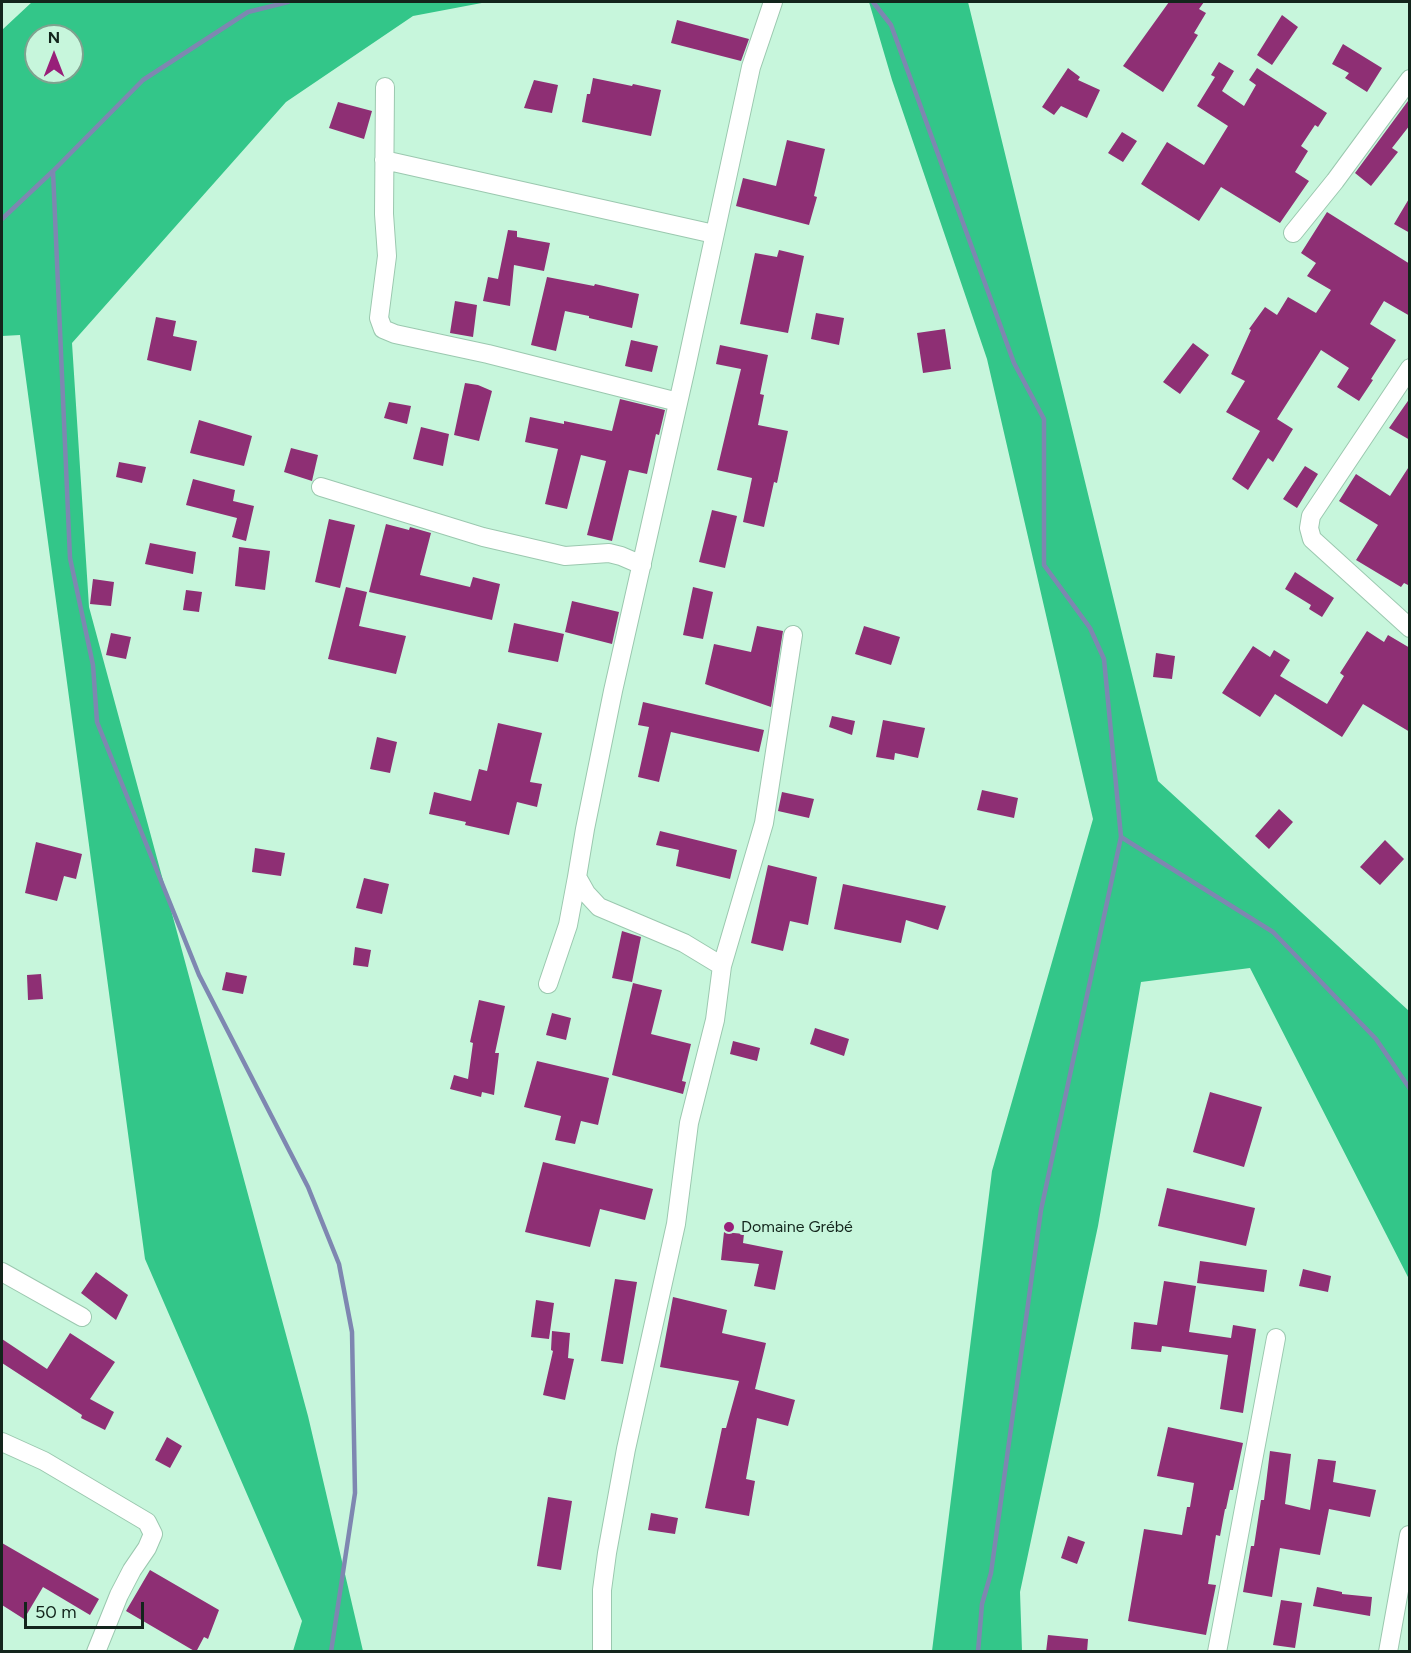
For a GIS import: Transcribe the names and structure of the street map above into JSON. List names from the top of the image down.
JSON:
{
  "places": ["Domaine Grébé"],
  "scale_bar": "50 m",
  "north": "top"
}
